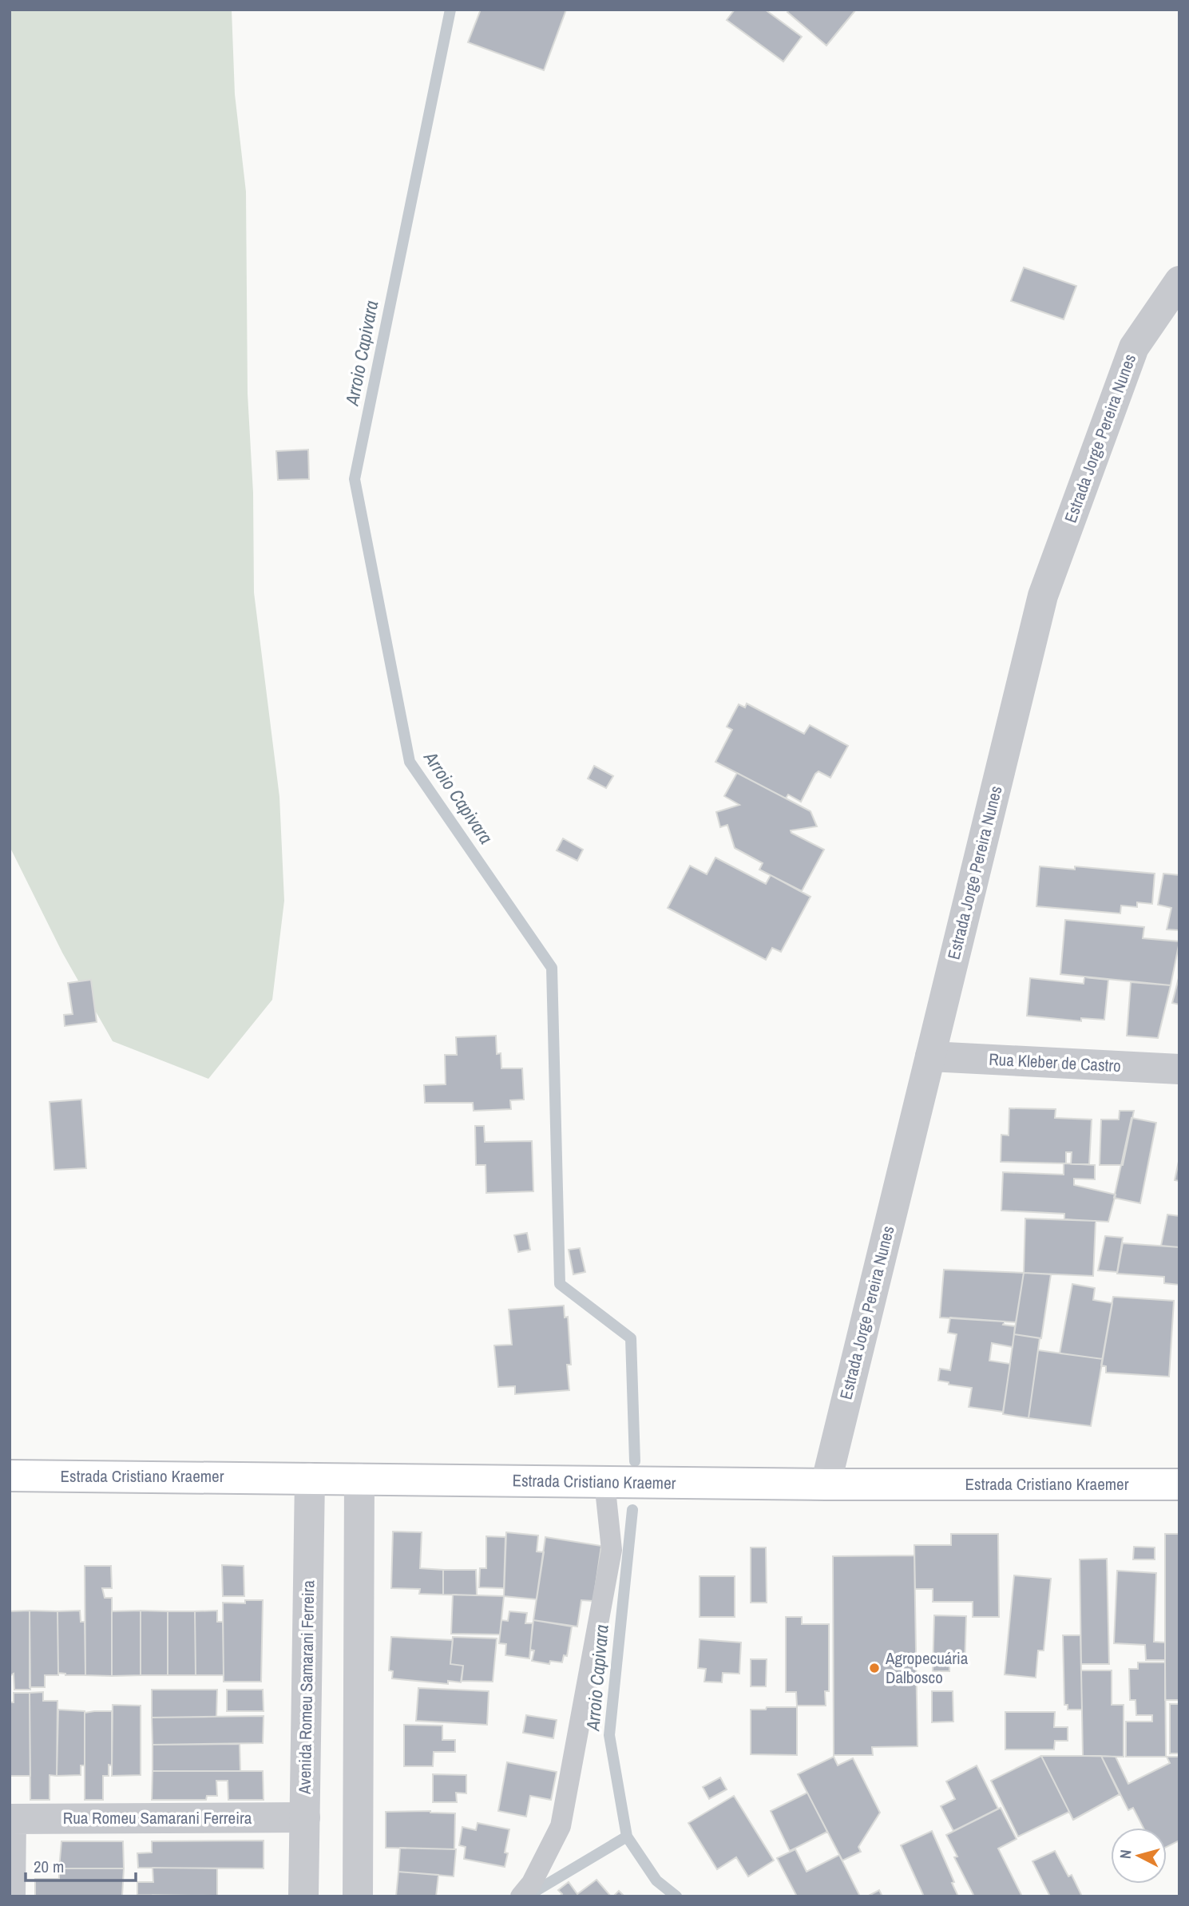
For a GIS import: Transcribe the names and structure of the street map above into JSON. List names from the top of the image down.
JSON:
{
  "streets": {
    "main road": ["Estrada Cristiano Kraemer"],
    "street": [
      "Estrada Jorge Pereira Nunes",
      "Rua Kleber de Castro",
      "Avenida Romeu Samarani Ferreira",
      "Rua Romeu Samarani Ferreira"
    ]
  },
  "crossings": [
    ["Estrada Jorge Pereira Nunes", "Rua Kleber de Castro"],
    ["Estrada Jorge Pereira Nunes", "Estrada Cristiano Kraemer"],
    ["Estrada Cristiano Kraemer", "Avenida Romeu Samarani Ferreira"],
    ["Avenida Romeu Samarani Ferreira", "Rua Romeu Samarani Ferreira"]
  ],
  "water": ["Arroio Capivara"],
  "places": ["Agropecuária Dalbosco"],
  "scale_bar": "20 m",
  "north": "left"
}
